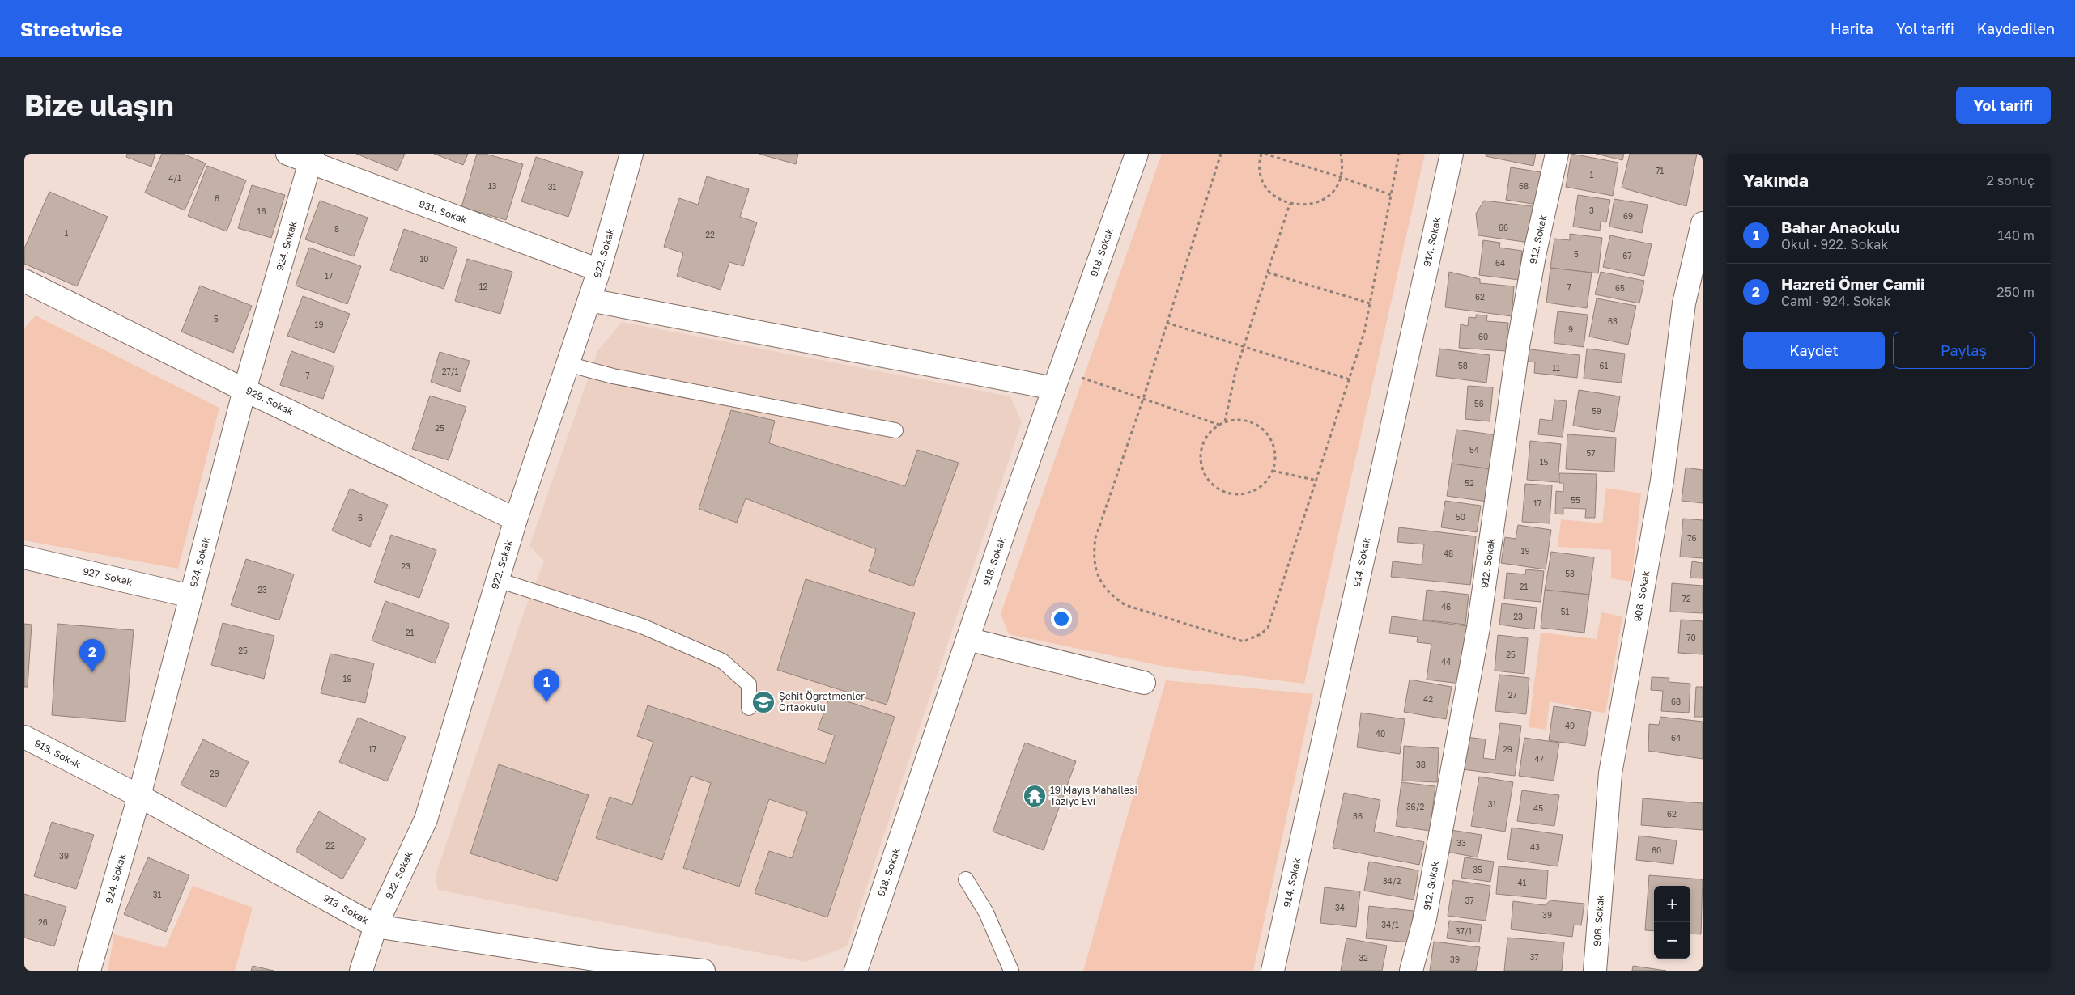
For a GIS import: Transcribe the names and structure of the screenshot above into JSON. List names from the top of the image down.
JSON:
{
  "streets": {
    "street": [
      "931. Sokak",
      "912. Sokak",
      "914. Sokak",
      "924. Sokak",
      "918. Sokak",
      "922. Sokak",
      "929. Sokak",
      "927. Sokak",
      "908. Sokak",
      "913. Sokak"
    ]
  },
  "crossings": [
    ["931. Sokak", "924. Sokak"],
    ["931. Sokak", "922. Sokak"],
    ["924. Sokak", "929. Sokak"],
    ["924. Sokak", "927. Sokak"],
    ["924. Sokak", "913. Sokak"],
    ["922. Sokak", "929. Sokak"],
    ["922. Sokak", "913. Sokak"]
  ],
  "places": {
    "school or university": ["Şehit Öğretmenler Ortaokulu"],
    "temple": ["19 Mayıs Mahallesi Taziye Evi"]
  },
  "house_numbers": [
    "71",
    "1",
    "4/1",
    "13",
    "68",
    "31",
    "6",
    "3",
    "16",
    "69",
    "66",
    "8",
    "1",
    "22",
    "5",
    "67",
    "10",
    "64",
    "17",
    "12",
    "7",
    "65",
    "62",
    "5",
    "63",
    "19",
    "9",
    "60",
    "58",
    "61",
    "11",
    "27/1",
    "7",
    "56",
    "59",
    "25",
    "54",
    "57",
    "15",
    "52",
    "55",
    "17",
    "50",
    "6",
    "76",
    "19",
    "48",
    "23",
    "53",
    "21",
    "23",
    "72",
    "46",
    "51",
    "23",
    "21",
    "70",
    "25",
    "25",
    "44",
    "19",
    "27",
    "42",
    "68",
    "49",
    "40",
    "64",
    "17",
    "29",
    "47",
    "38",
    "29",
    "31",
    "36/2",
    "45",
    "62",
    "36",
    "33",
    "22",
    "43",
    "60",
    "39",
    "35",
    "34/2",
    "41",
    "31",
    "37",
    "34",
    "39",
    "26",
    "34/1",
    "37/1",
    "37",
    "32",
    "39"
  ],
  "page": {
    "header": "Streetwise",
    "nav": ["Harita", "Yol tarifi", "Kaydedilen"],
    "buttons": [
      "Yol tarifi",
      ["Kaydet", "Paylaş"]
    ],
    "title": "Bize ulaşın",
    "heading": ["Yakında", "2 sonuç"],
    "list": [
      {
        "mark": "1",
        "name": "Bahar Anaokulu",
        "note": "Okul · 922. Sokak",
        "value": "140 m"
      },
      {
        "mark": "2",
        "name": "Hazreti Ömer Camii",
        "note": "Cami · 924. Sokak",
        "value": "250 m"
      }
    ],
    "pins": ["2", "1"],
    "map_buttons": ["+", "−"]
  }
}
